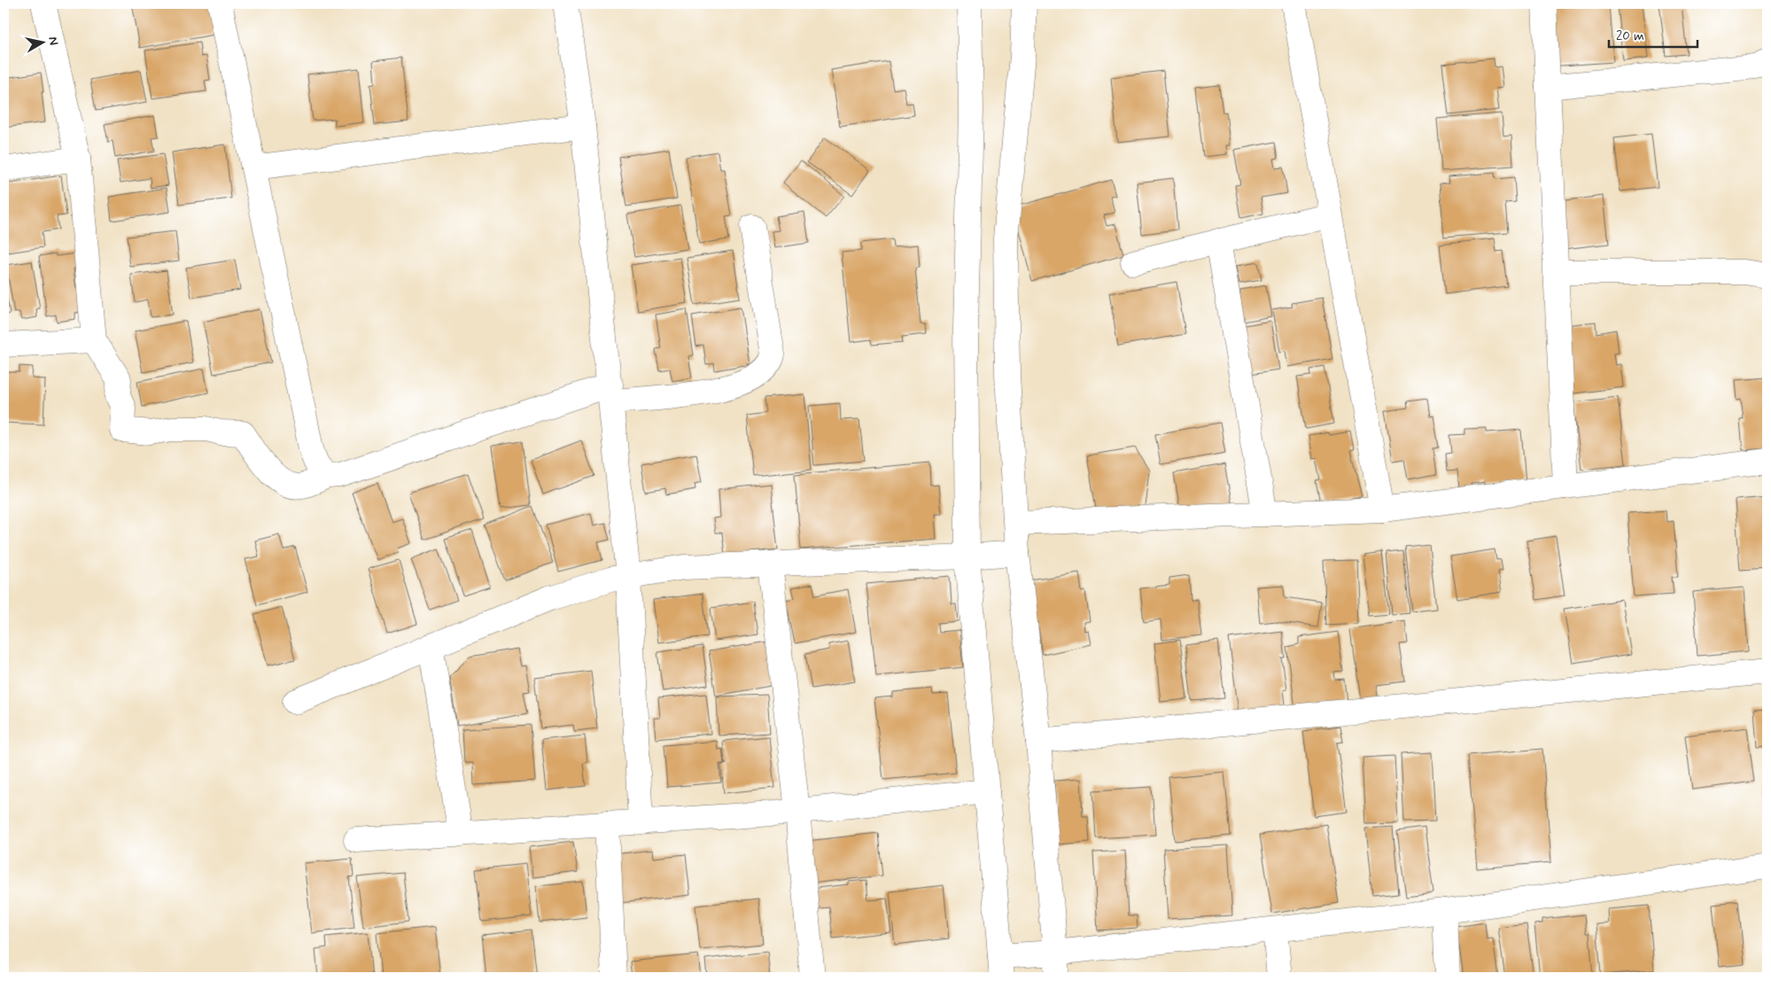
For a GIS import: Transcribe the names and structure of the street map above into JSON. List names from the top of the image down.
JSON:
{
  "scale_bar": "20 m",
  "north": "right"
}
